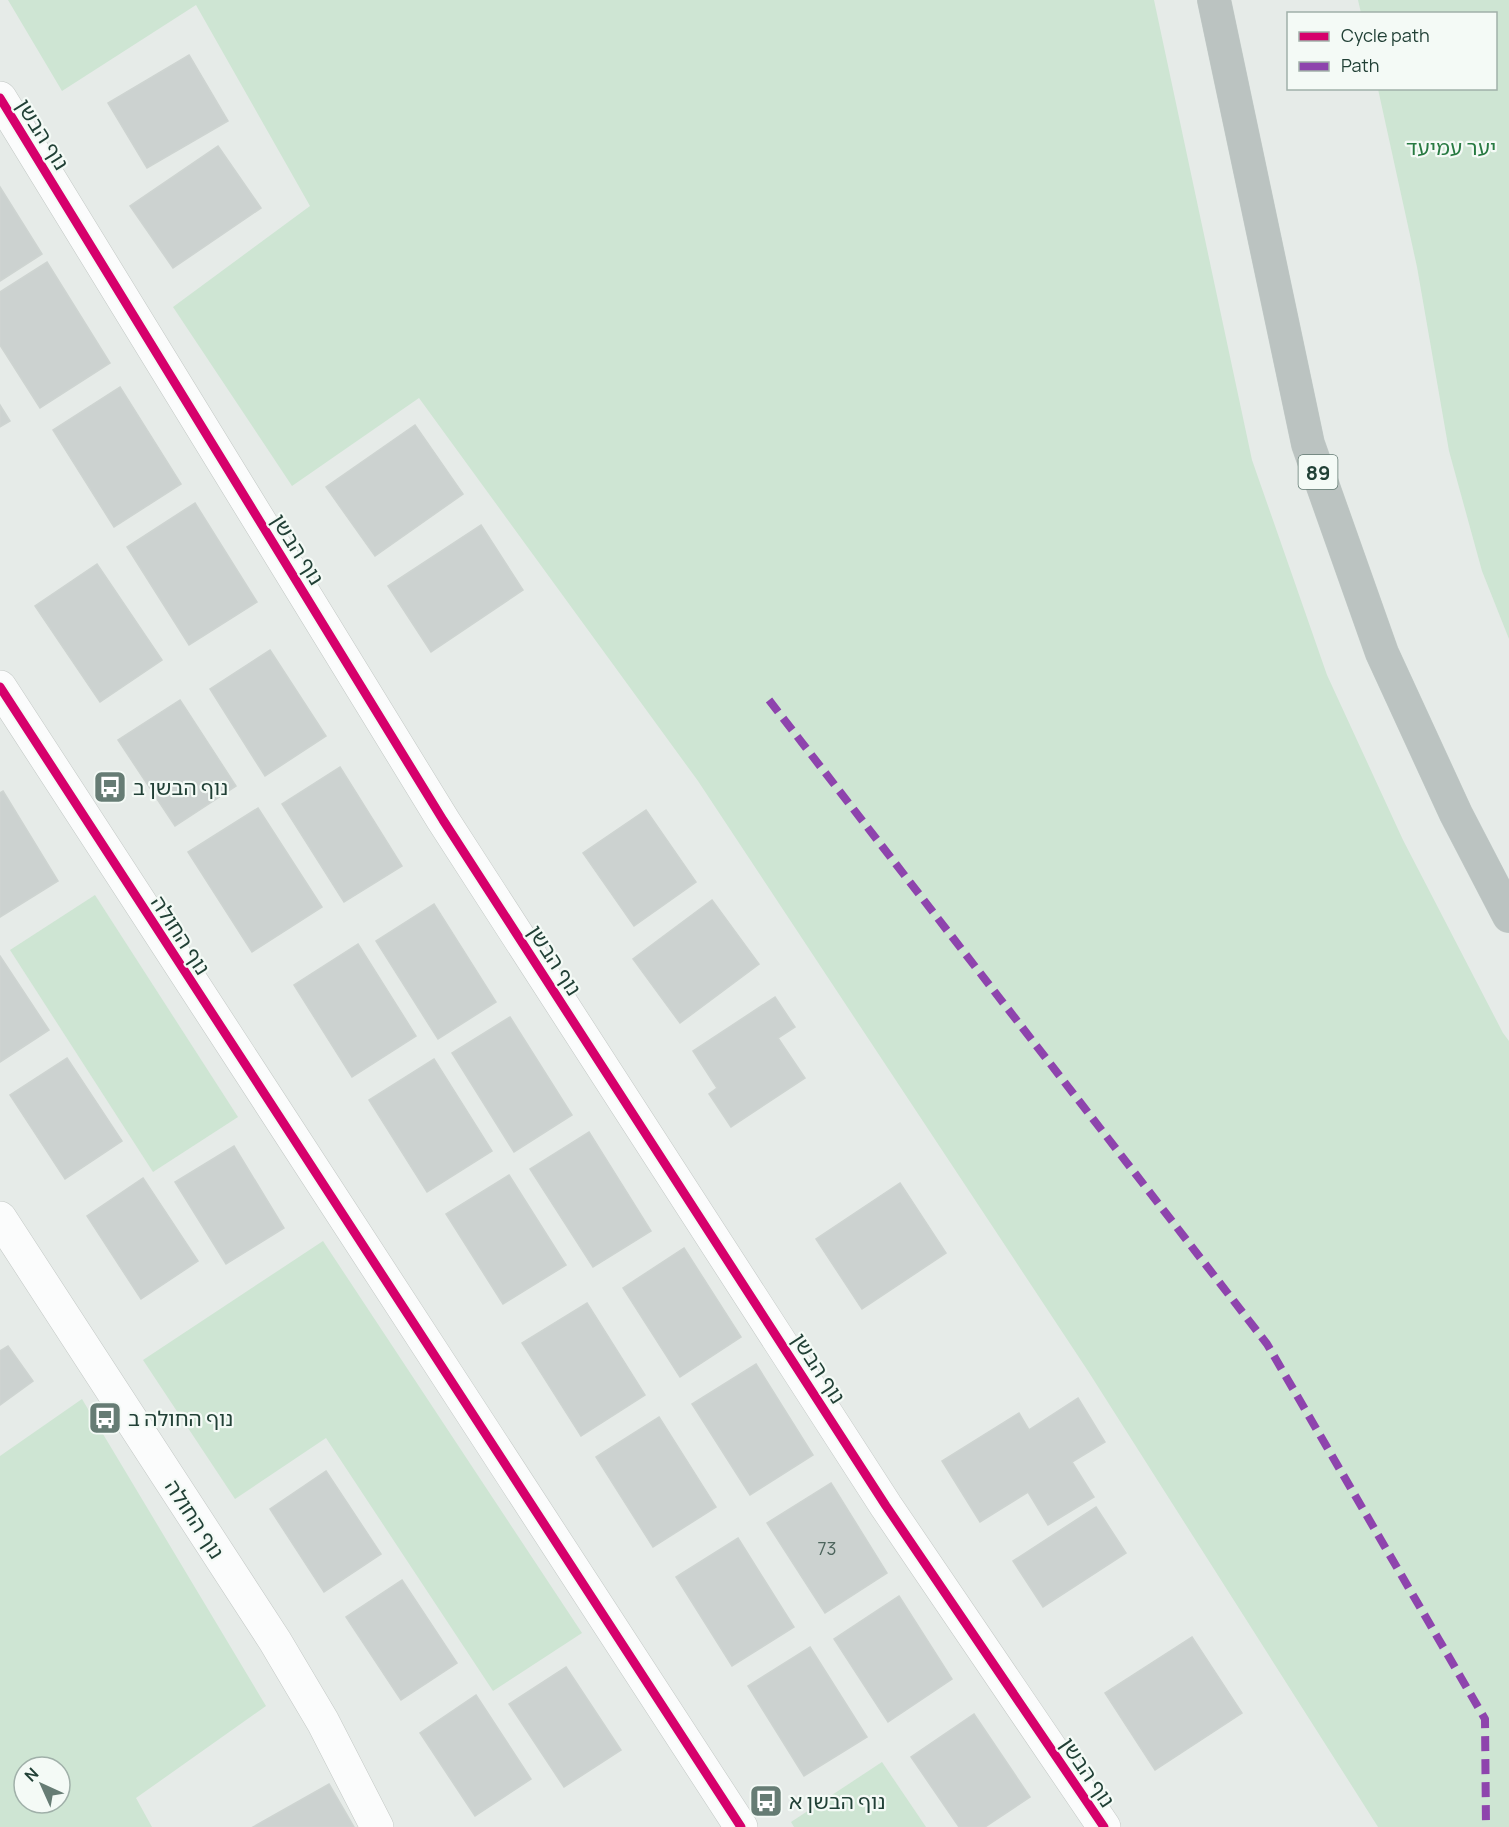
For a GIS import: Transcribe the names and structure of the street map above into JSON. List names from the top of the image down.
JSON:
{
  "streets": {
    "highway": ["89"],
    "street": ["נוף הבשן", "נוף החולה"]
  },
  "parks": ["יער עמיעד"],
  "places": {
    "bus stop": ["נוף הבשן ב", "נוף החולה ב", "נוף הבשן א"]
  },
  "house_numbers": ["73"],
  "legend": ["Cycle path", "Path"],
  "north": "top left"
}
